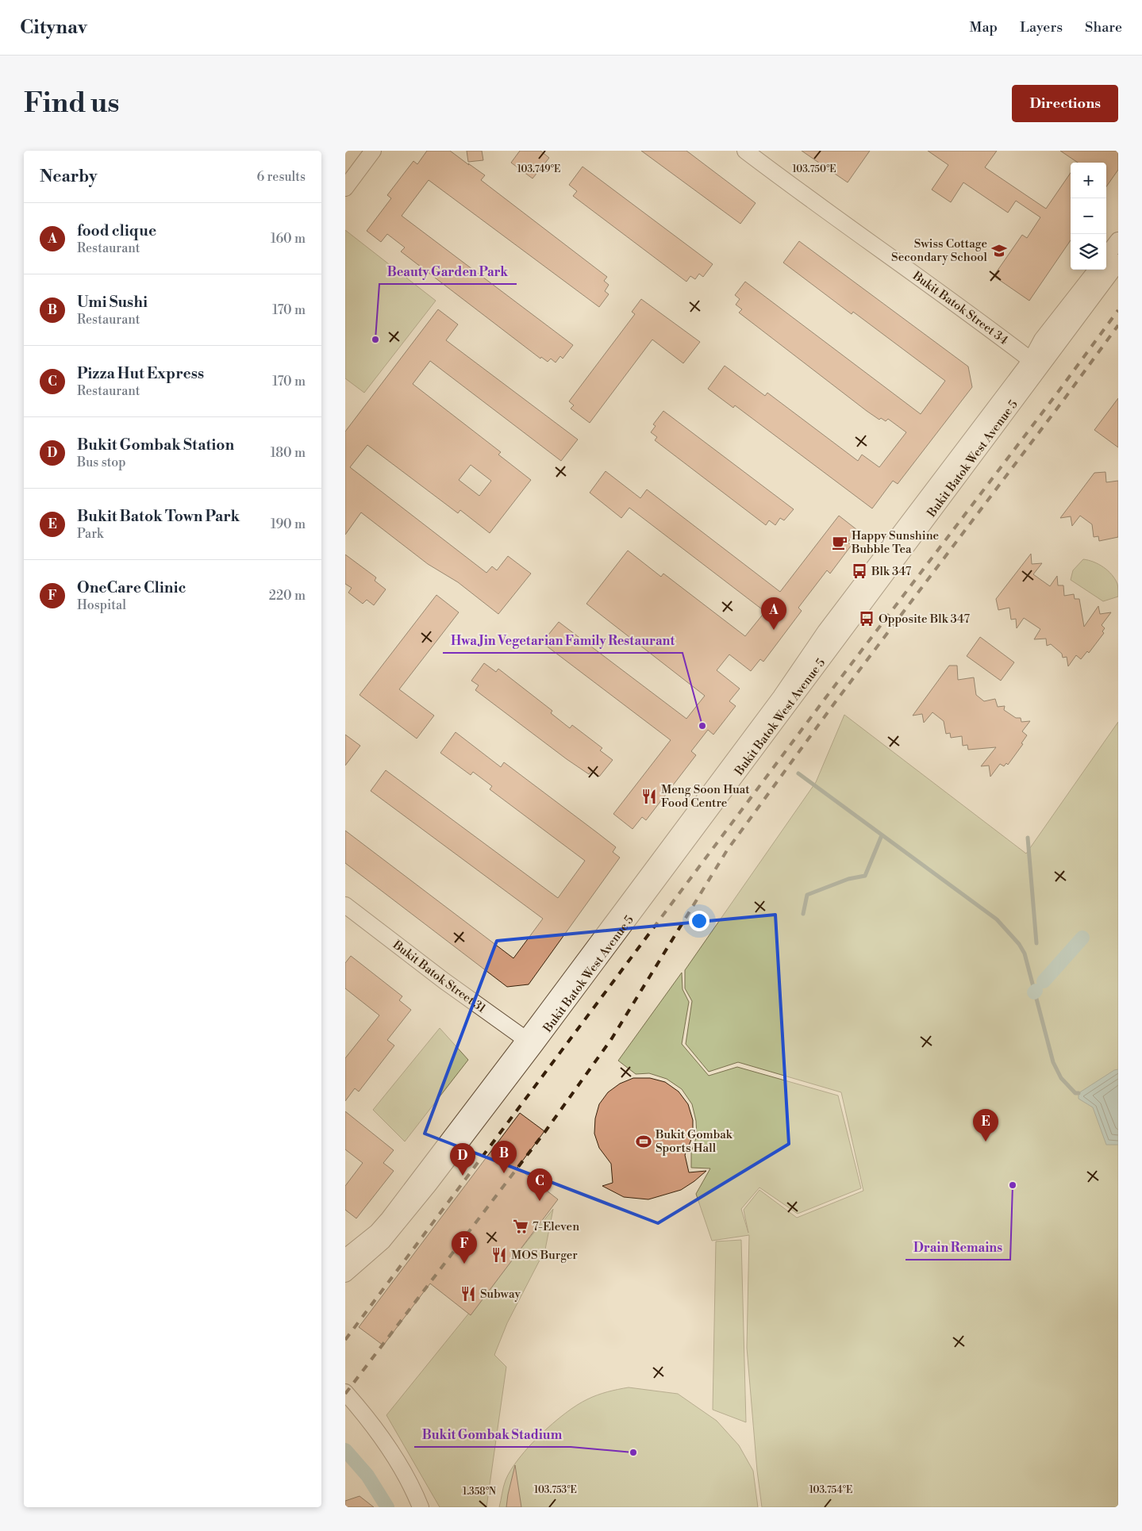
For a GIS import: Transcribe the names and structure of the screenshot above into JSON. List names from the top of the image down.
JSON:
{
  "streets": {
    "street": ["Bukit Batok Street 34", "Bukit Batok West Avenue 5", "Bukit Batok Street 31"]
  },
  "crossings": [
    ["Bukit Batok Street 34", "Bukit Batok West Avenue 5"],
    ["Bukit Batok West Avenue 5", "Bukit Batok Street 31"]
  ],
  "places": {
    "school or university": ["Swiss Cottage Secondary School"],
    "other": [
      "Beauty Garden Park",
      "Hwa Jin Vegetarian Family Restaurant",
      "Drain Remains",
      "Bukit Gombak Stadium"
    ],
    "cafe": ["Happy Sunshine Bubble Tea"],
    "bus stop": ["Blk 347", "Opposite Blk 347"],
    "restaurant": ["Meng Soon Huat Food Centre", "MOS Burger", "Subway"],
    "sports": ["Bukit Gombak Sports Hall"],
    "supermarket": ["7-Eleven"]
  },
  "page": {
    "header": "Citynav",
    "nav": ["Map", "Layers", "Share"],
    "buttons": "Directions",
    "title": "Find us",
    "heading": ["Nearby", "6 results"],
    "map_buttons": ["+", "−"],
    "list": [
      {
        "mark": "A",
        "name": "food clique",
        "note": "Restaurant",
        "value": "160 m"
      },
      {
        "mark": "B",
        "name": "Umi Sushi",
        "note": "Restaurant",
        "value": "170 m"
      },
      {
        "mark": "C",
        "name": "Pizza Hut Express",
        "note": "Restaurant",
        "value": "170 m"
      },
      {
        "mark": "D",
        "name": "Bukit Gombak Station",
        "note": "Bus stop",
        "value": "180 m"
      },
      {
        "mark": "E",
        "name": "Bukit Batok Town Park",
        "note": "Park",
        "value": "190 m"
      },
      {
        "mark": "F",
        "name": "OneCare Clinic",
        "note": "Hospital",
        "value": "220 m"
      }
    ],
    "pins": [
      "A",
      "E",
      "B",
      "D",
      "C",
      "F"
    ]
  },
  "coordinates": [
    "103.749°E",
    "103.750°E",
    "103.753°E",
    "103.754°E",
    "1.358°N"
  ]
}
